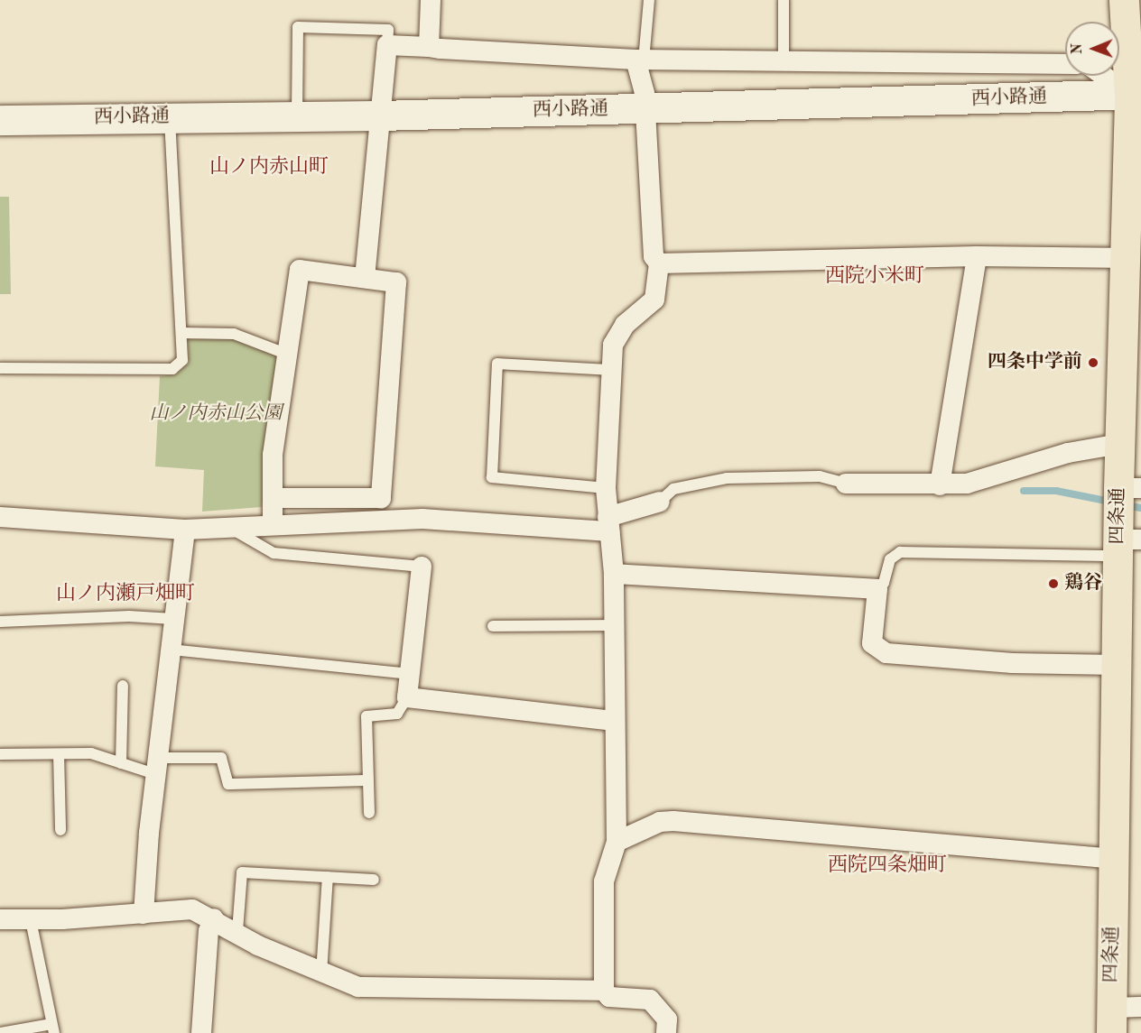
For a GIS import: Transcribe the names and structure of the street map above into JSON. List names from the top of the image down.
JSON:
{
  "streets": {
    "main road": ["四条通"],
    "street": ["西小路通"]
  },
  "crossings": [
    ["西小路通", "四条通"]
  ],
  "districts": [
    "山ノ内赤山町",
    "西院小米町",
    "山ノ内瀬戸畑町",
    "西院四条畑町"
  ],
  "parks": ["山ノ内赤山公園"],
  "places": ["四条中学前", "鶏谷"],
  "north": "left"
}
